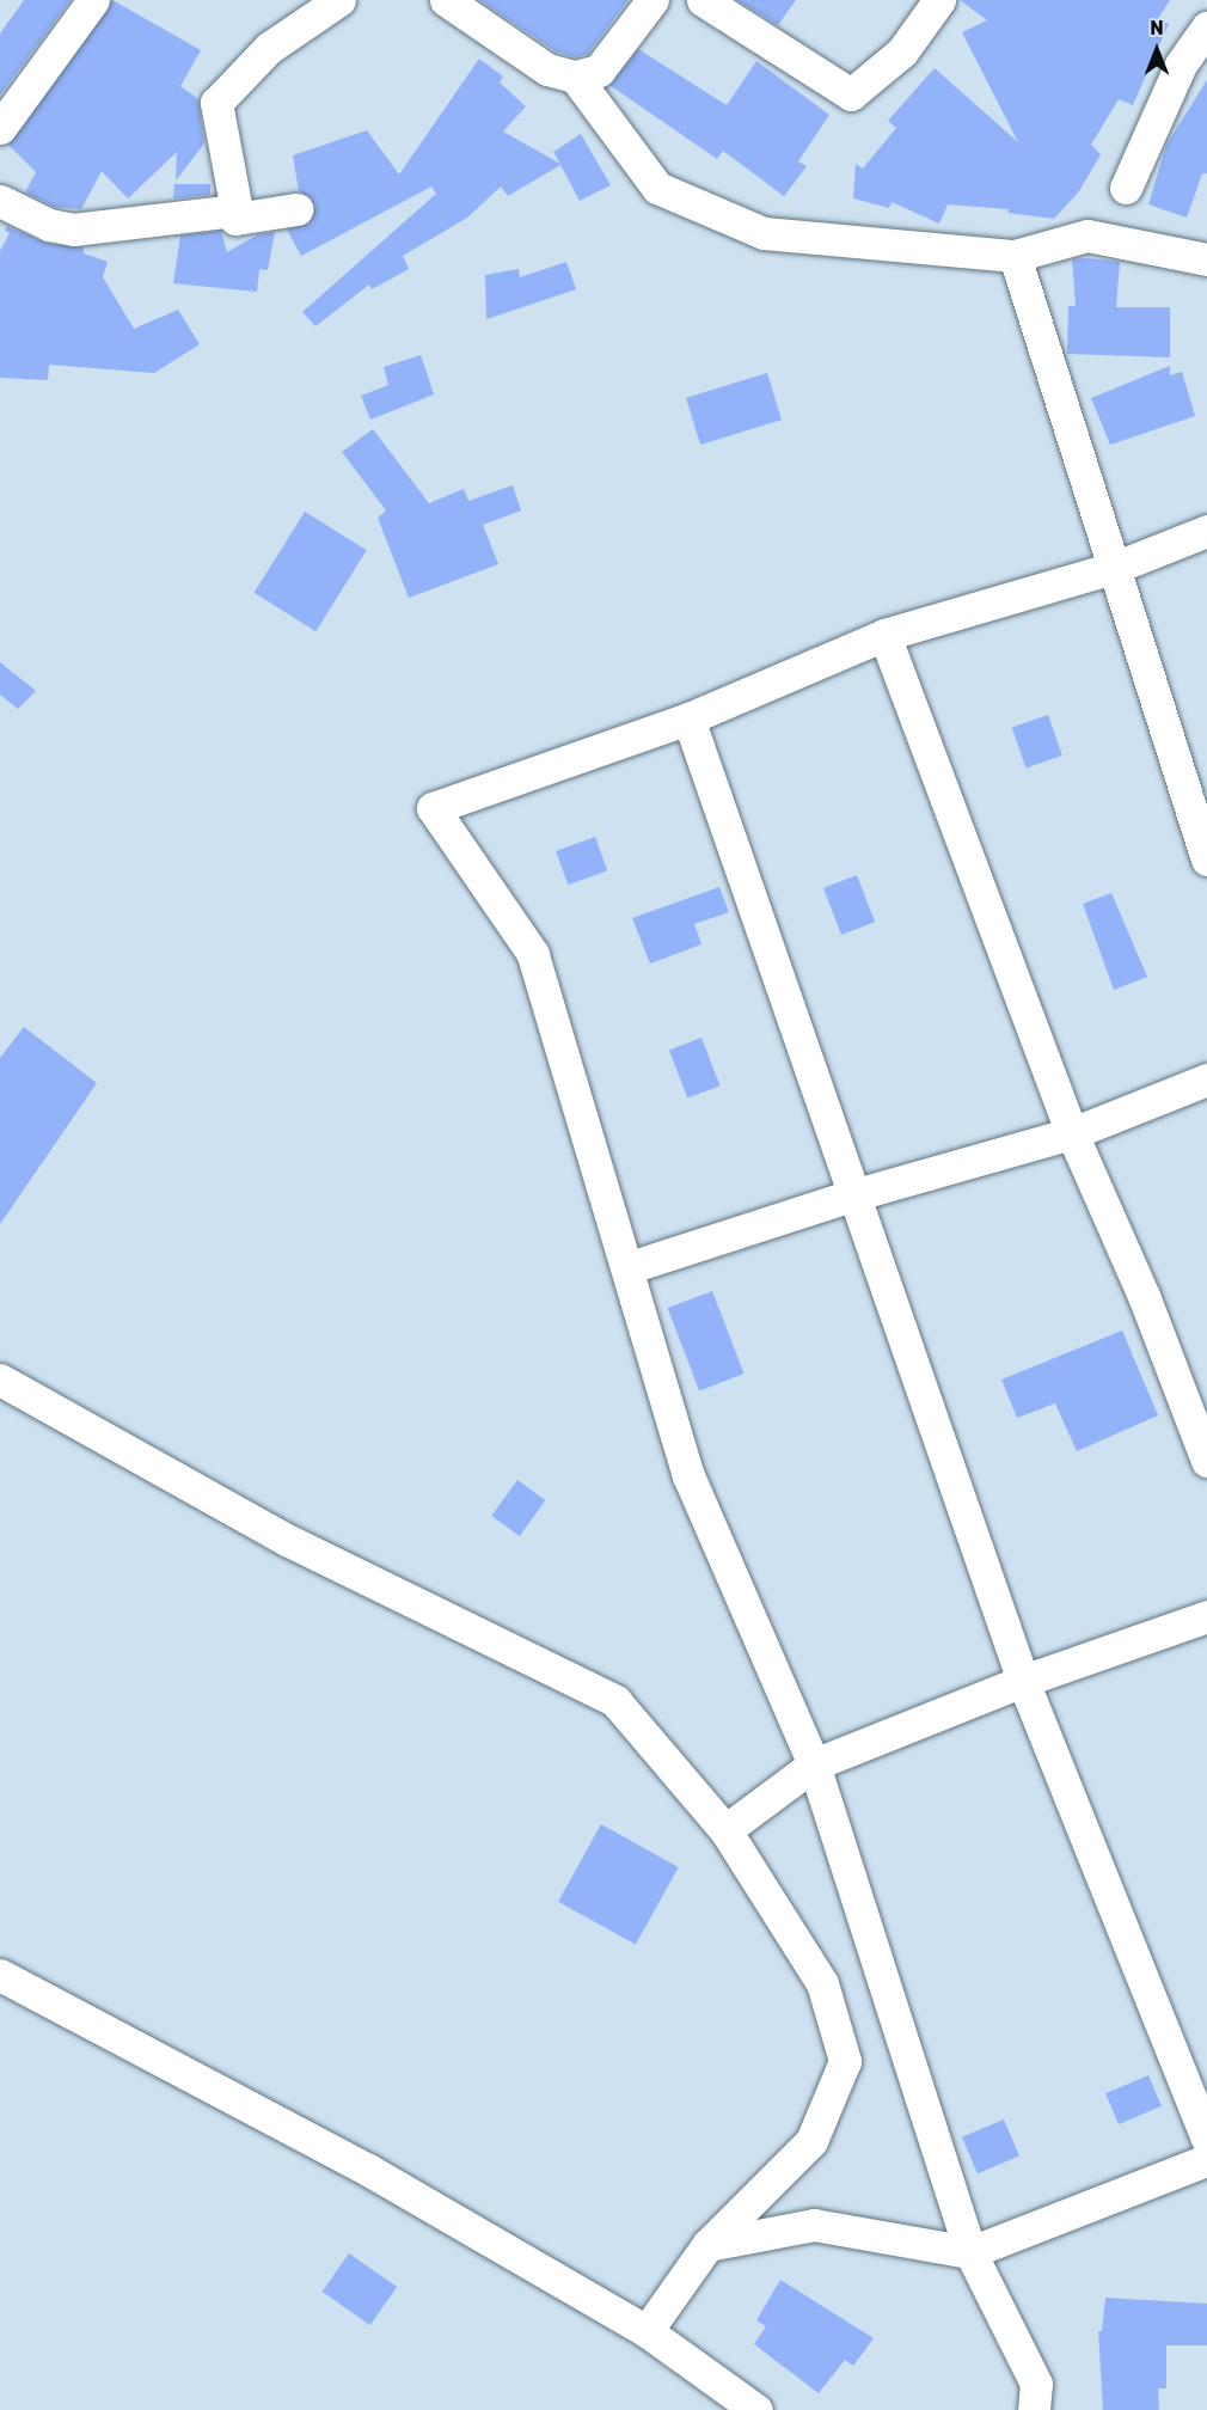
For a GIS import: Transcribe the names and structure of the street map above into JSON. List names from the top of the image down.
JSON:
{
  "north": "top"
}
